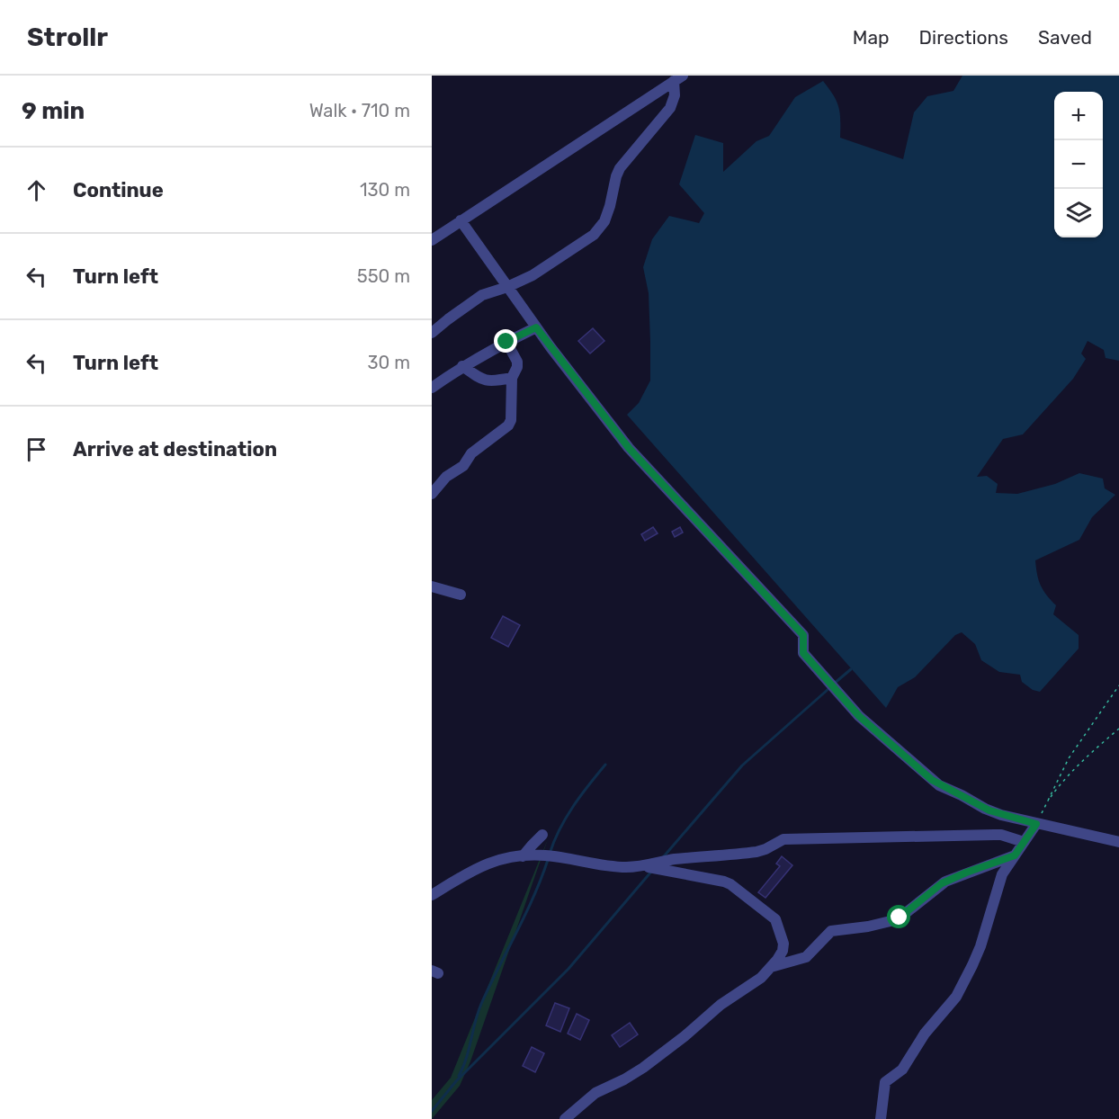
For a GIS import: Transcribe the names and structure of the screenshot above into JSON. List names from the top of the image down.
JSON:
{
  "page": {
    "header": "Strollr",
    "nav": ["Map", "Directions", "Saved"],
    "heading": ["9 min", "Walk · 710 m"],
    "map_buttons": ["+", "−"],
    "list": [
      ["Continue", "130 m"],
      ["Turn left", "550 m"],
      ["Turn left", "30 m"],
      "Arrive at destination"
    ]
  }
}
